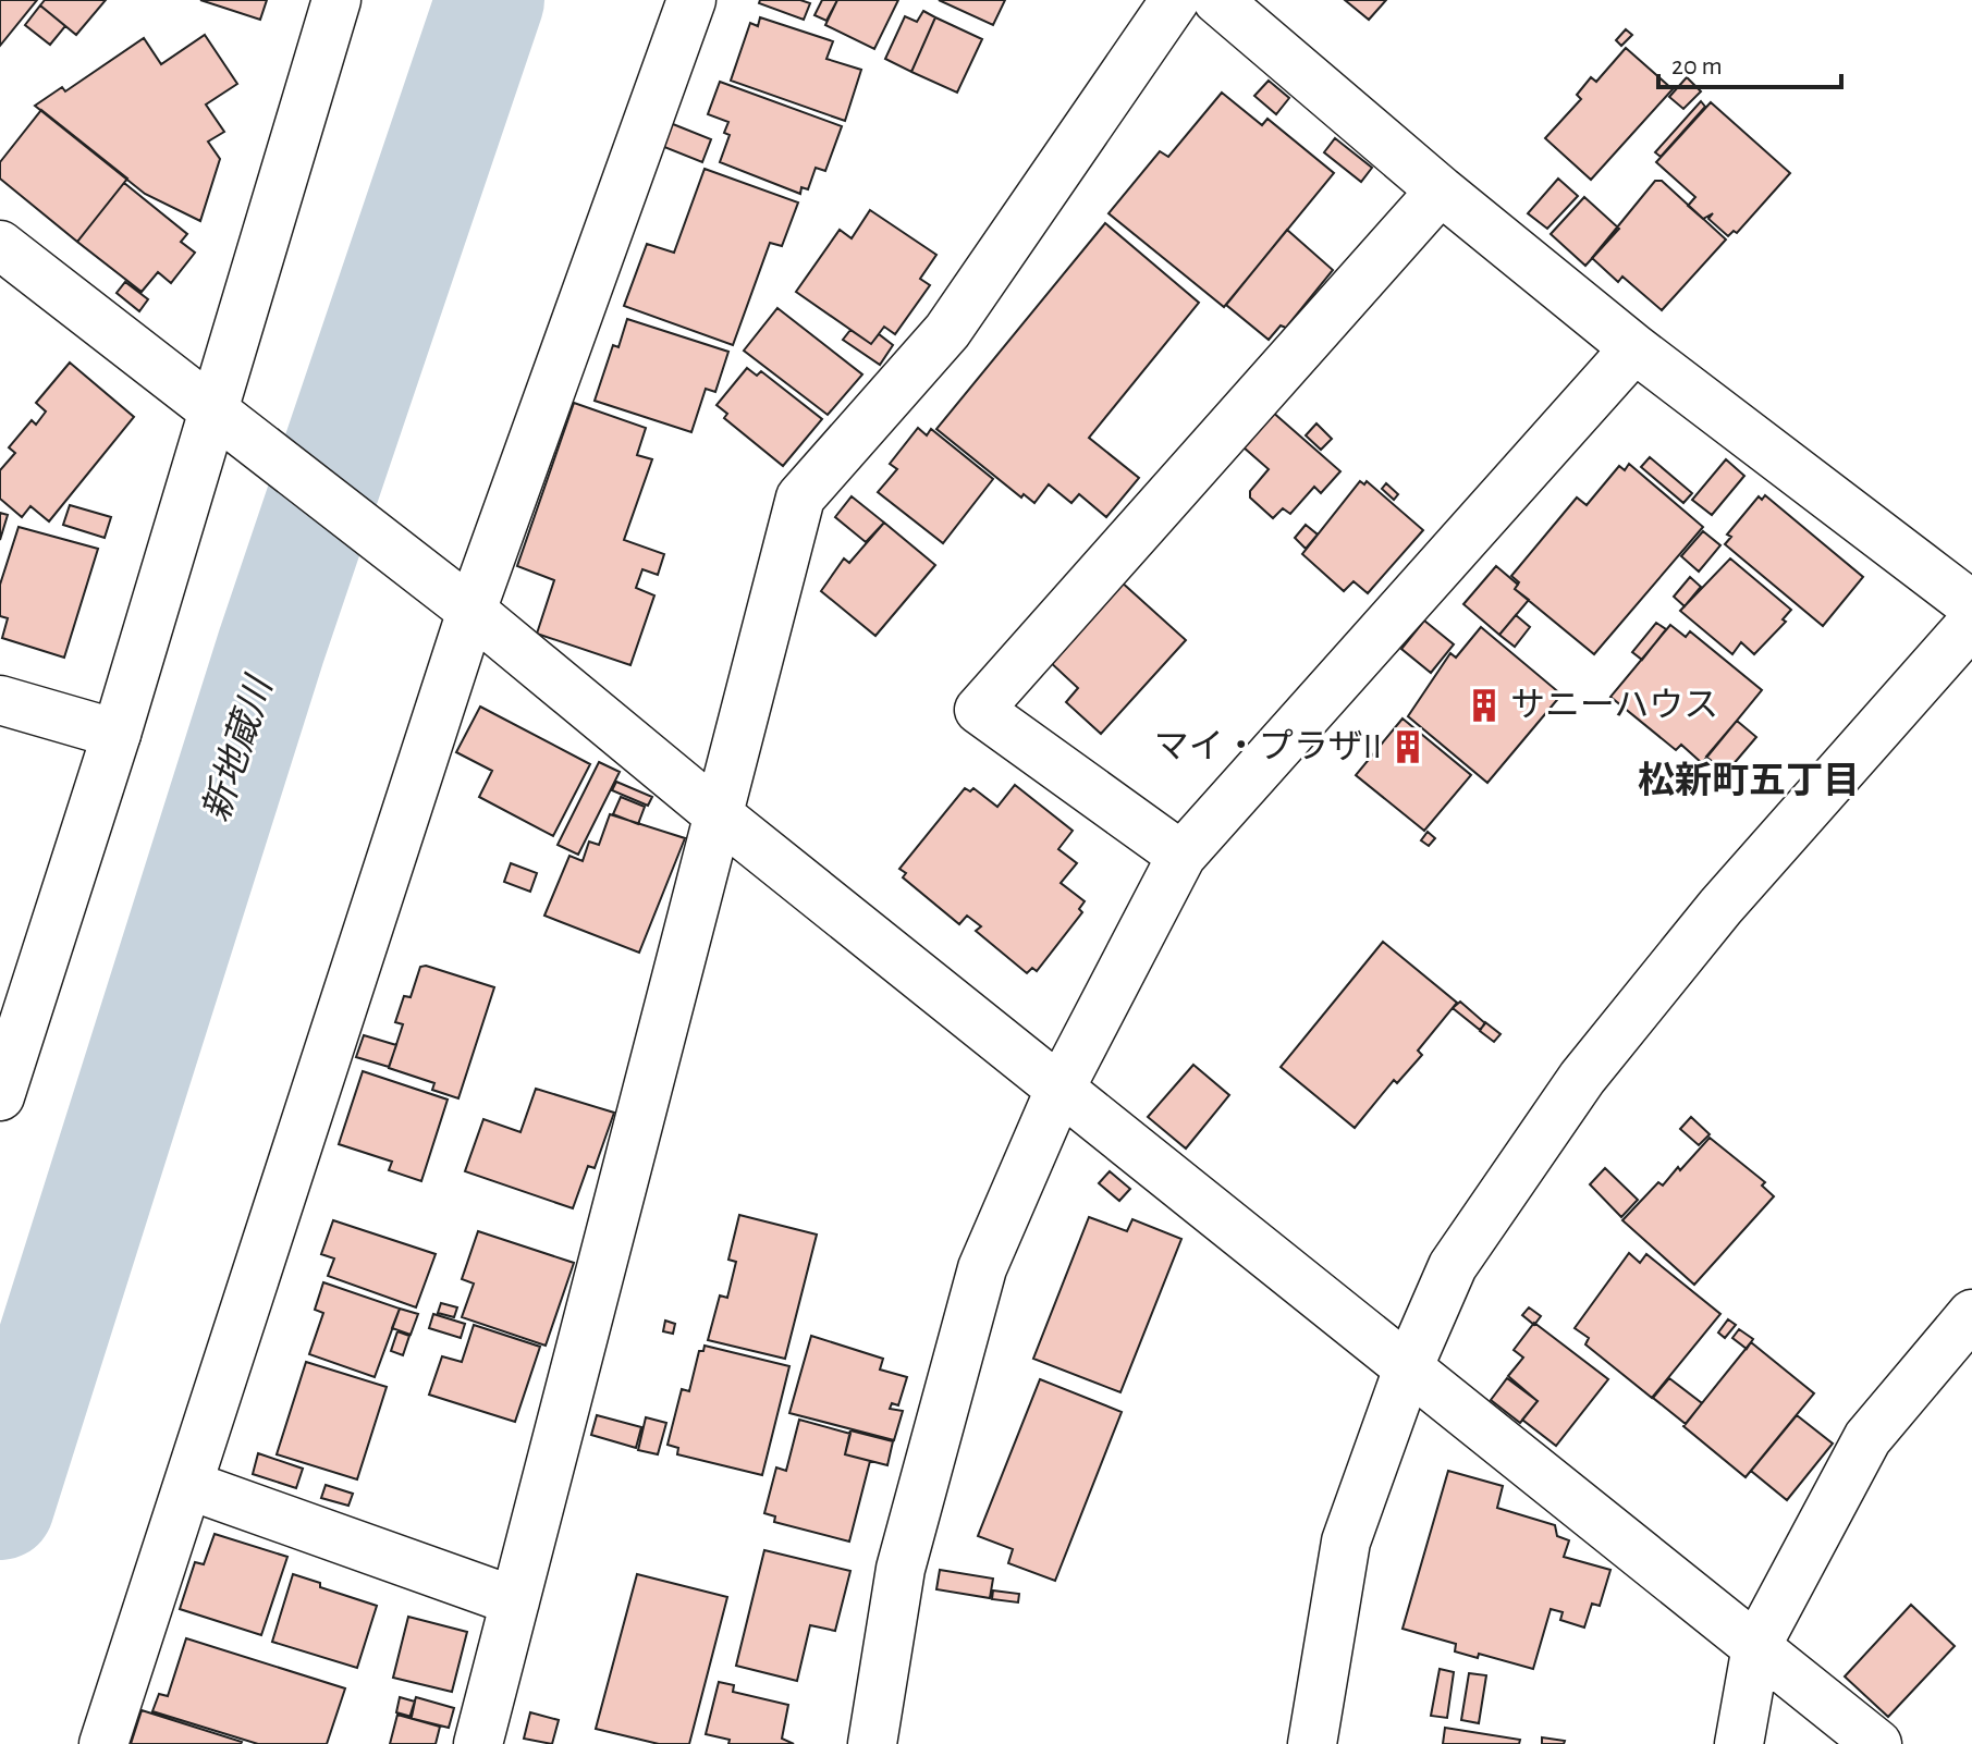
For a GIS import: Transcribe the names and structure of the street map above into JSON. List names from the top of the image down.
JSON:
{
  "districts": ["松新町五丁目"],
  "water": ["新地蔵川"],
  "places": {
    "building": ["サニーハウス", "マイ・プラザII"]
  },
  "scale_bar": "20 m"
}
